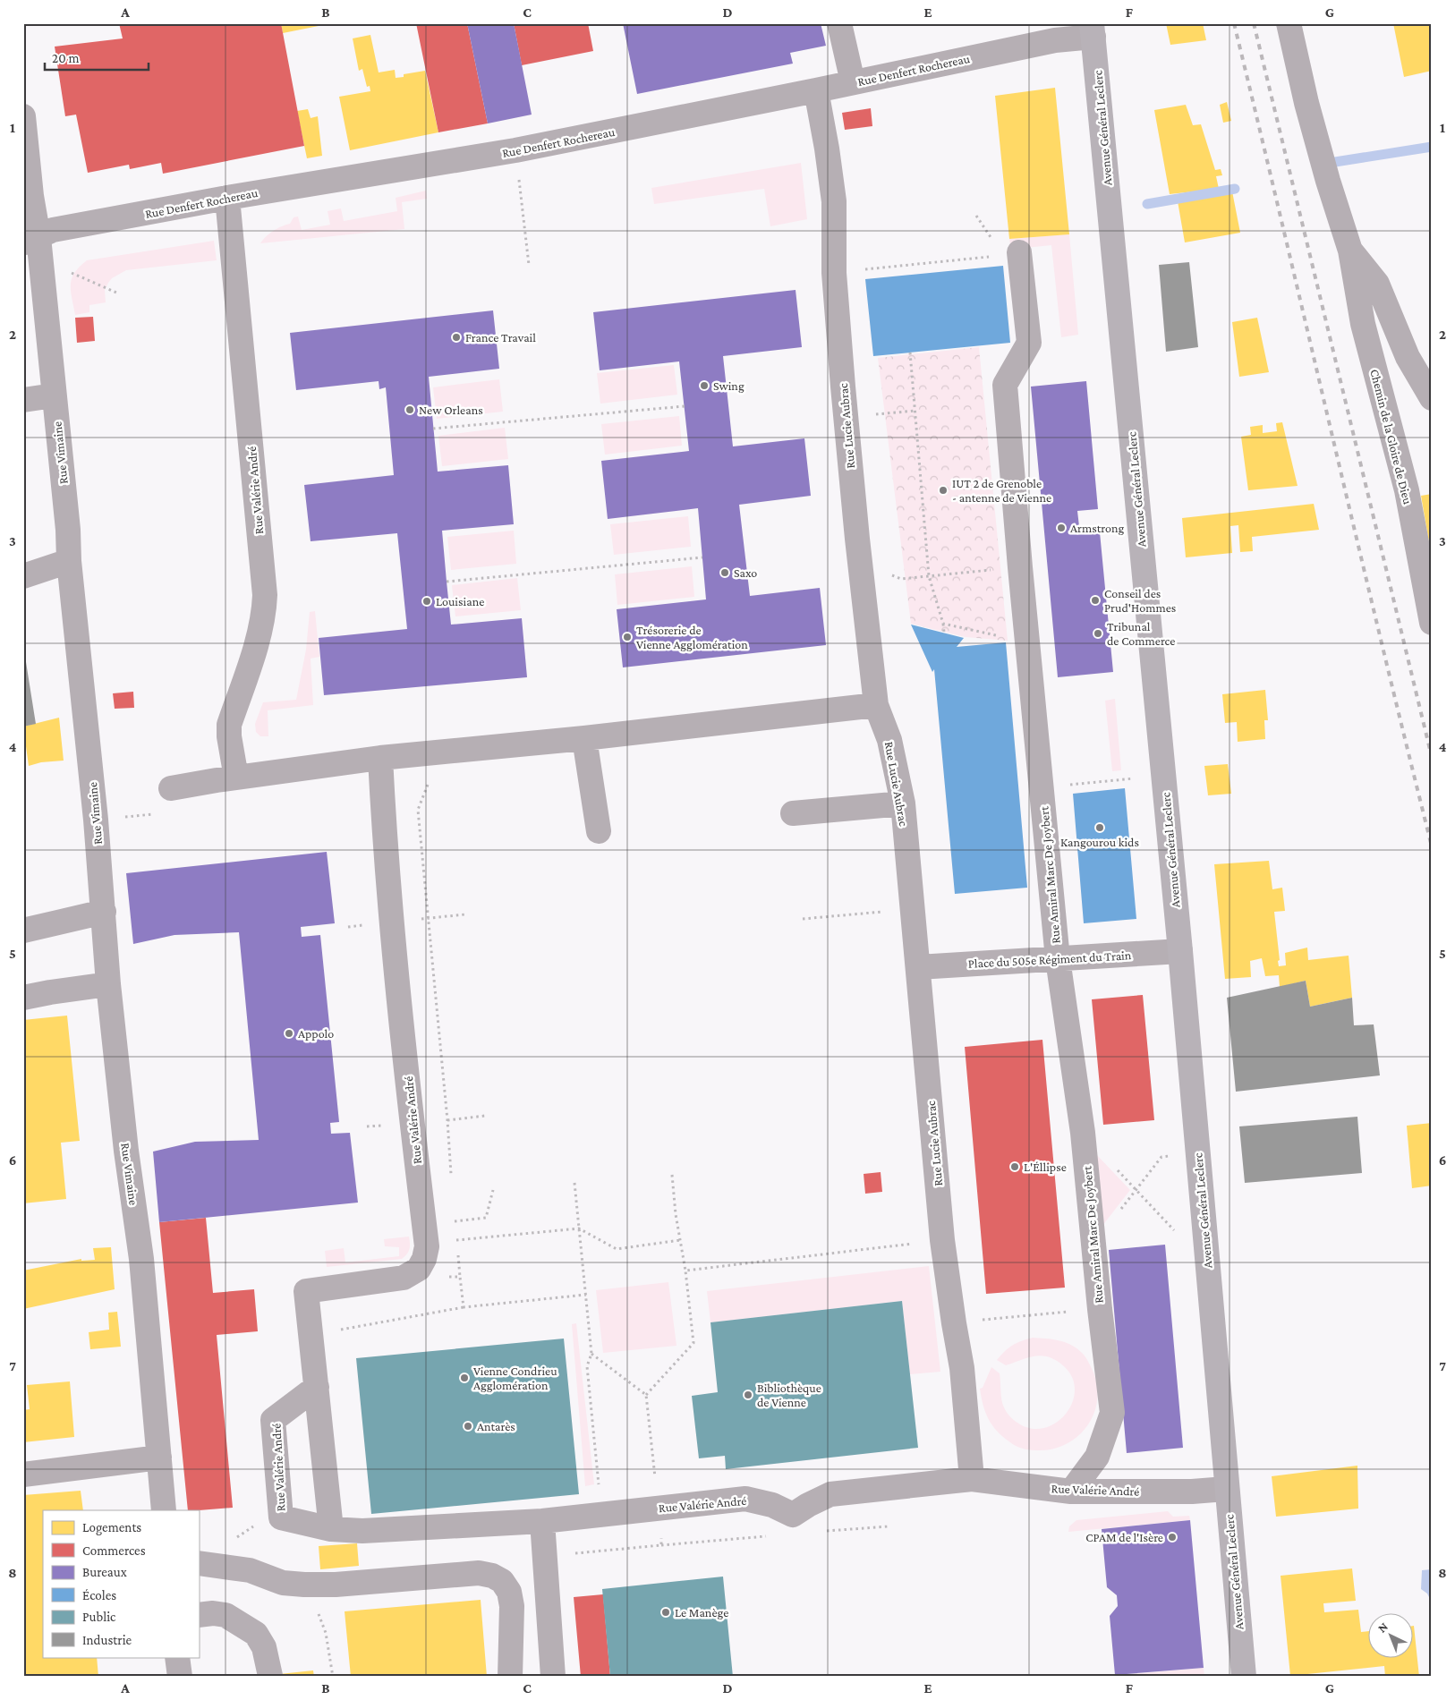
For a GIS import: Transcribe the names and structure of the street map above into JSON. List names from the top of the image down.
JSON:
{
  "streets": {
    "main road": ["Avenue Général Leclerc"],
    "street": [
      "Rue Denfert Rochereau",
      "Rue Lucie Aubrac",
      "Chemin de la Gloire de Dieu",
      "Rue Vimaine",
      "Rue Valérie André",
      "Rue Amiral Marc De Joybert",
      "Place du 505e Régiment du Train"
    ]
  },
  "crossings": [
    ["Rue Denfert Rochereau", "Avenue Général Leclerc"],
    ["Rue Denfert Rochereau", "Rue Lucie Aubrac"],
    ["Rue Denfert Rochereau", "Rue Vimaine"],
    ["Rue Denfert Rochereau", "Rue Valérie André"],
    ["Avenue Général Leclerc", "Rue Valérie André"],
    ["Avenue Général Leclerc", "Place du 505e Régiment du Train"],
    ["Rue Lucie Aubrac", "Rue Valérie André"],
    ["Rue Lucie Aubrac", "Place du 505e Régiment du Train"],
    ["Rue Valérie André", "Rue Amiral Marc De Joybert"],
    ["Rue Amiral Marc De Joybert", "Place du 505e Régiment du Train"]
  ],
  "places": [
    "France Travail",
    "Swing",
    "New Orleans",
    "IUT 2 de Grenoble - antenne de Vienne",
    "Armstrong",
    "Saxo",
    "Conseil des Prud'Hommes",
    "Louisiane",
    "Tribunal de Commerce",
    "Trésorerie de Vienne Agglomération",
    "Kangourou kids",
    "Appolo",
    "L'Éllipse",
    "Vienne Condrieu Agglomération",
    "Bibliothèque de Vienne",
    "Antarès",
    "CPAM de l'Isère",
    "Le Manège"
  ],
  "legend": [
    "Logements",
    "Commerces",
    "Bureaux",
    "Écoles",
    "Public",
    "Industrie"
  ],
  "scale_bar": "20 m",
  "north": "top left",
  "grid": {
    "columns": [
      "A",
      "B",
      "C",
      "D",
      "E",
      "F",
      "G"
    ],
    "rows": [
      "1",
      "2",
      "3",
      "4",
      "5",
      "6",
      "7",
      "8"
    ]
  }
}
